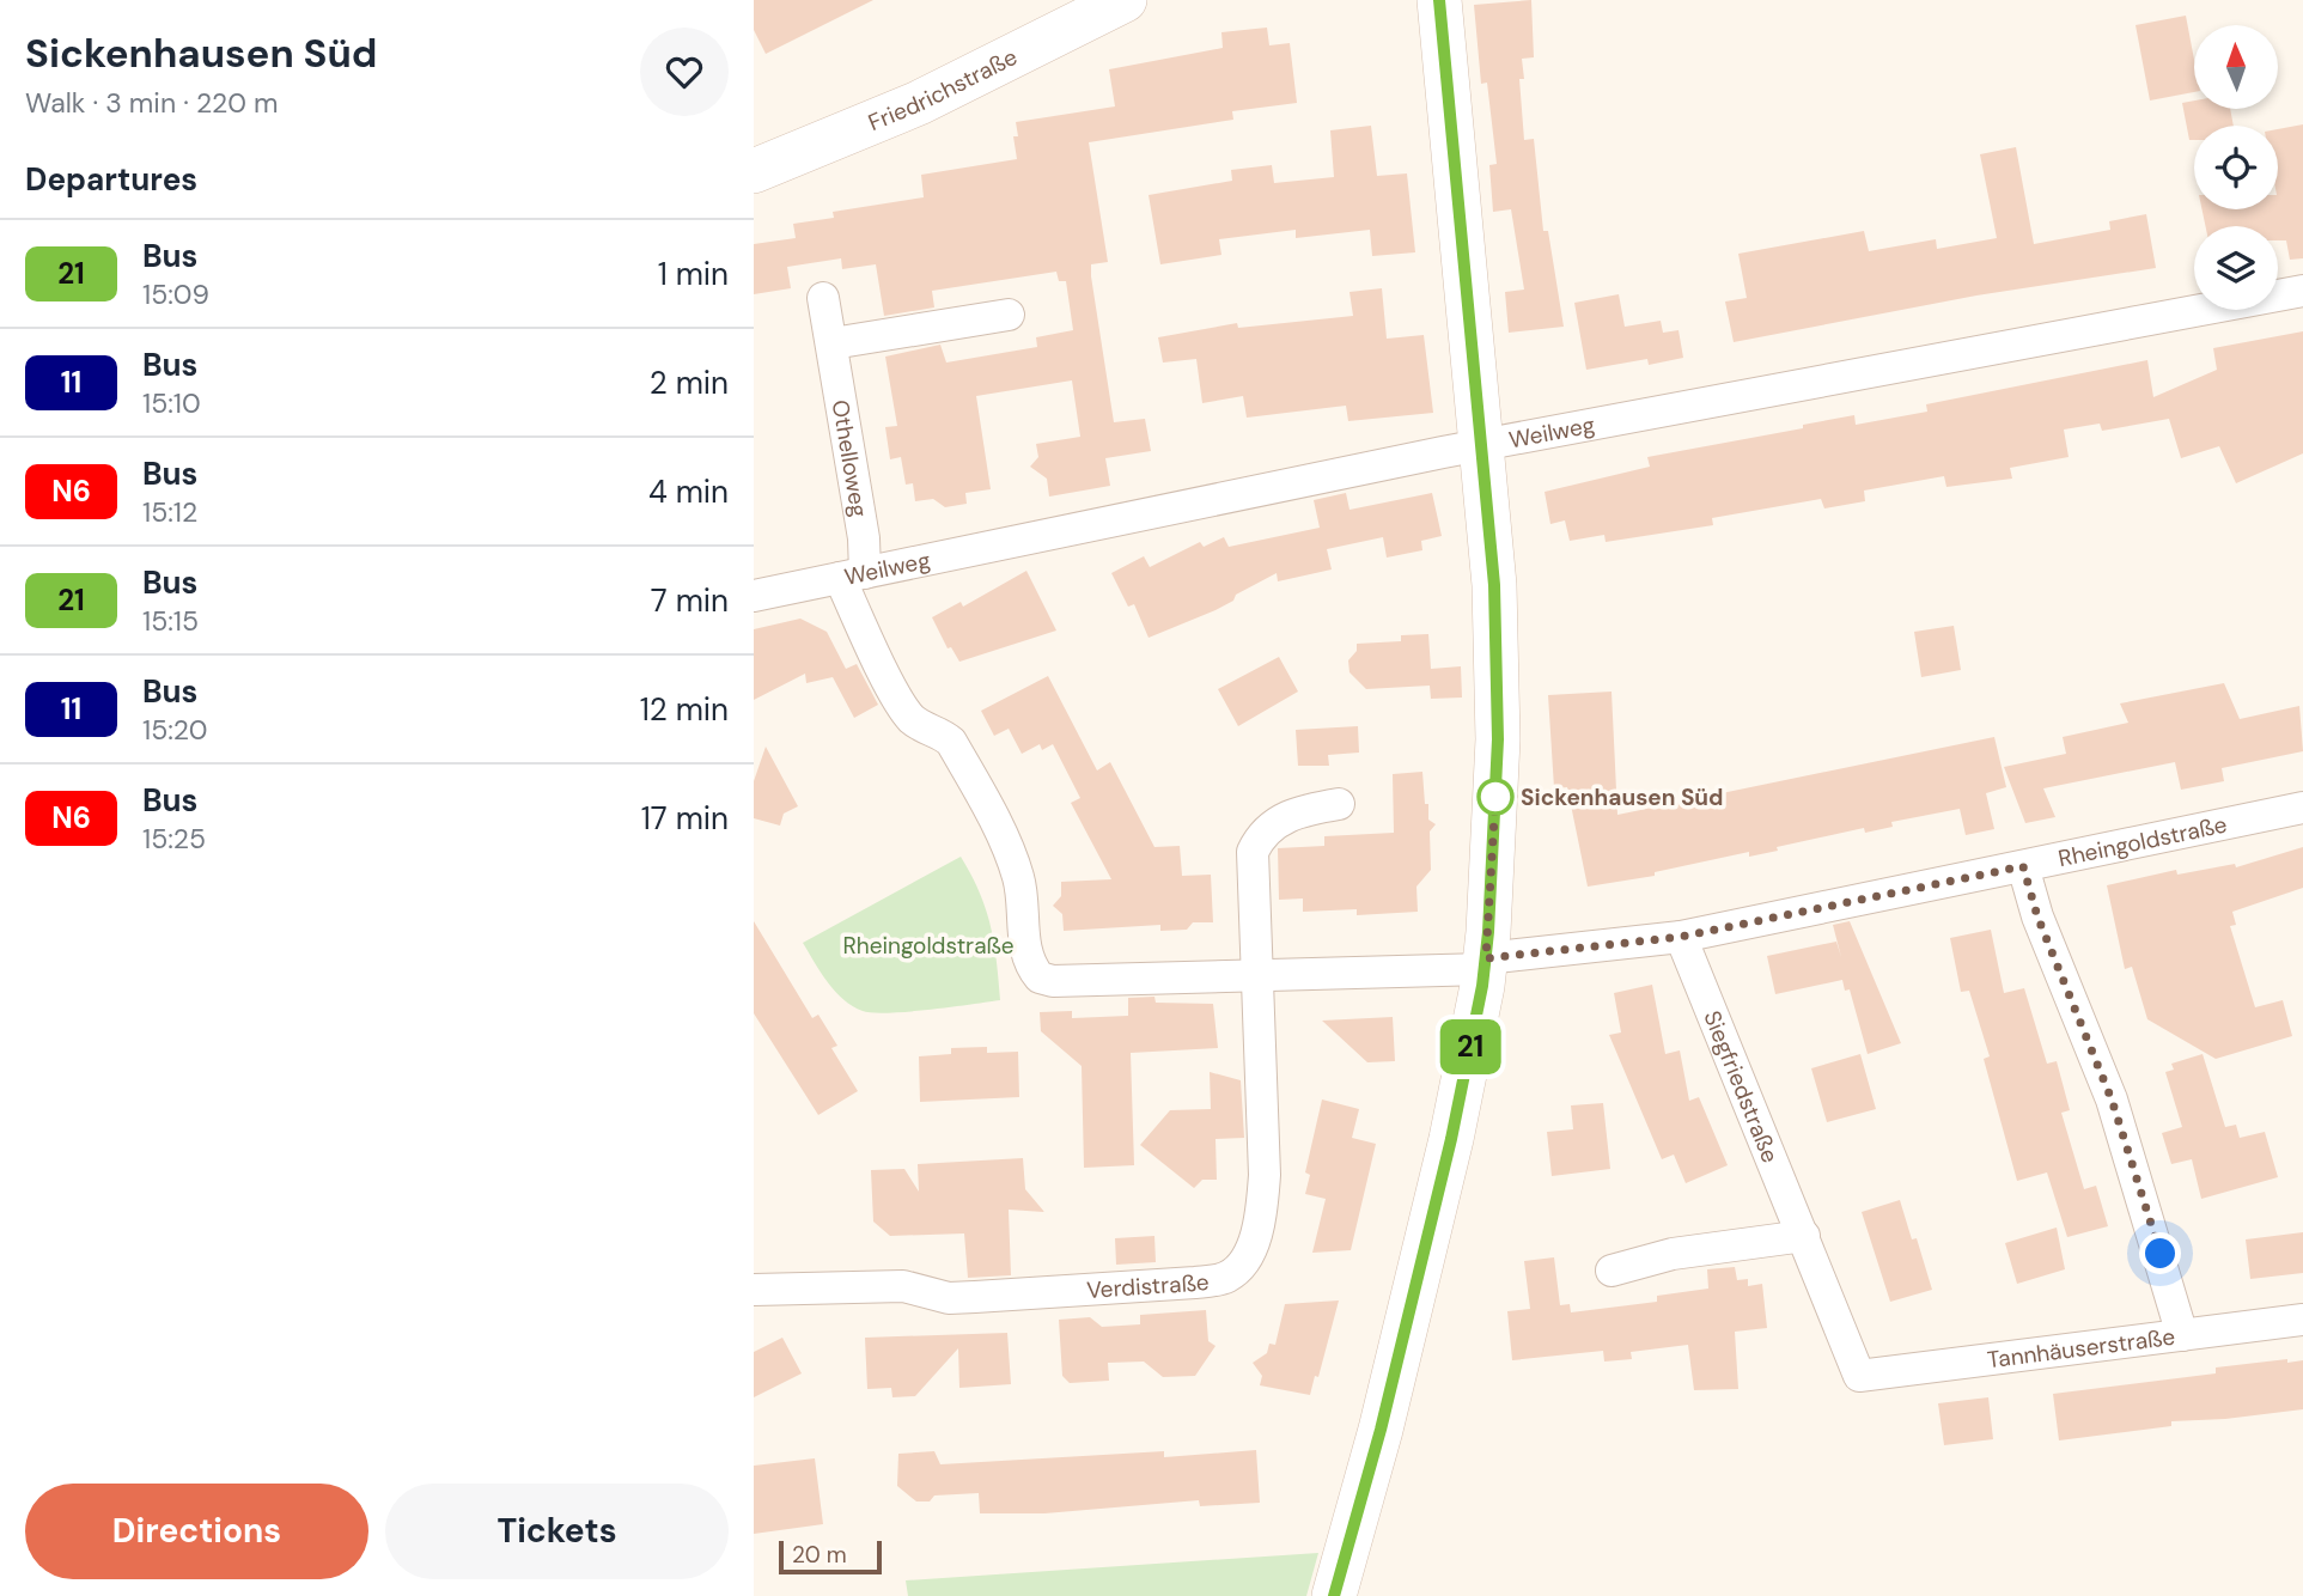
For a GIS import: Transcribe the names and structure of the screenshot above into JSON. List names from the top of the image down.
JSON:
{
  "streets": {
    "street": [
      "Friedrichstraße",
      "Weilweg",
      "Othelloweg",
      "Rheingoldstraße",
      "Siegfriedstraße",
      "Verdistraße",
      "Tannhäuserstraße"
    ]
  },
  "crossings": [
    ["Weilweg", "Othelloweg"],
    ["Weilweg", "Rheingoldstraße"],
    ["Othelloweg", "Rheingoldstraße"],
    ["Rheingoldstraße", "Siegfriedstraße"],
    ["Rheingoldstraße", "Verdistraße"],
    ["Siegfriedstraße", "Tannhäuserstraße"]
  ],
  "parks": ["Rheingoldstraße"],
  "places": ["Sickenhausen Süd"],
  "lines": ["bus line 21"],
  "scale_bar": "20 m",
  "north": "top",
  "page": {
    "heading": [
      ["Sickenhausen Süd", "Walk · 3 min · 220 m"],
      "Departures"
    ],
    "on_map": "21",
    "list": [
      {
        "mark": "21",
        "name": "Bus",
        "note": "15:09",
        "value": "1 min"
      },
      {
        "mark": "11",
        "name": "Bus",
        "note": "15:10",
        "value": "2 min"
      },
      {
        "mark": "N6",
        "name": "Bus",
        "note": "15:12",
        "value": "4 min"
      },
      {
        "mark": "21",
        "name": "Bus",
        "note": "15:15",
        "value": "7 min"
      },
      {
        "mark": "11",
        "name": "Bus",
        "note": "15:20",
        "value": "12 min"
      },
      {
        "mark": "N6",
        "name": "Bus",
        "note": "15:25",
        "value": "17 min"
      }
    ],
    "buttons": ["Directions", "Tickets"],
    "scale": "20 m"
  }
}
